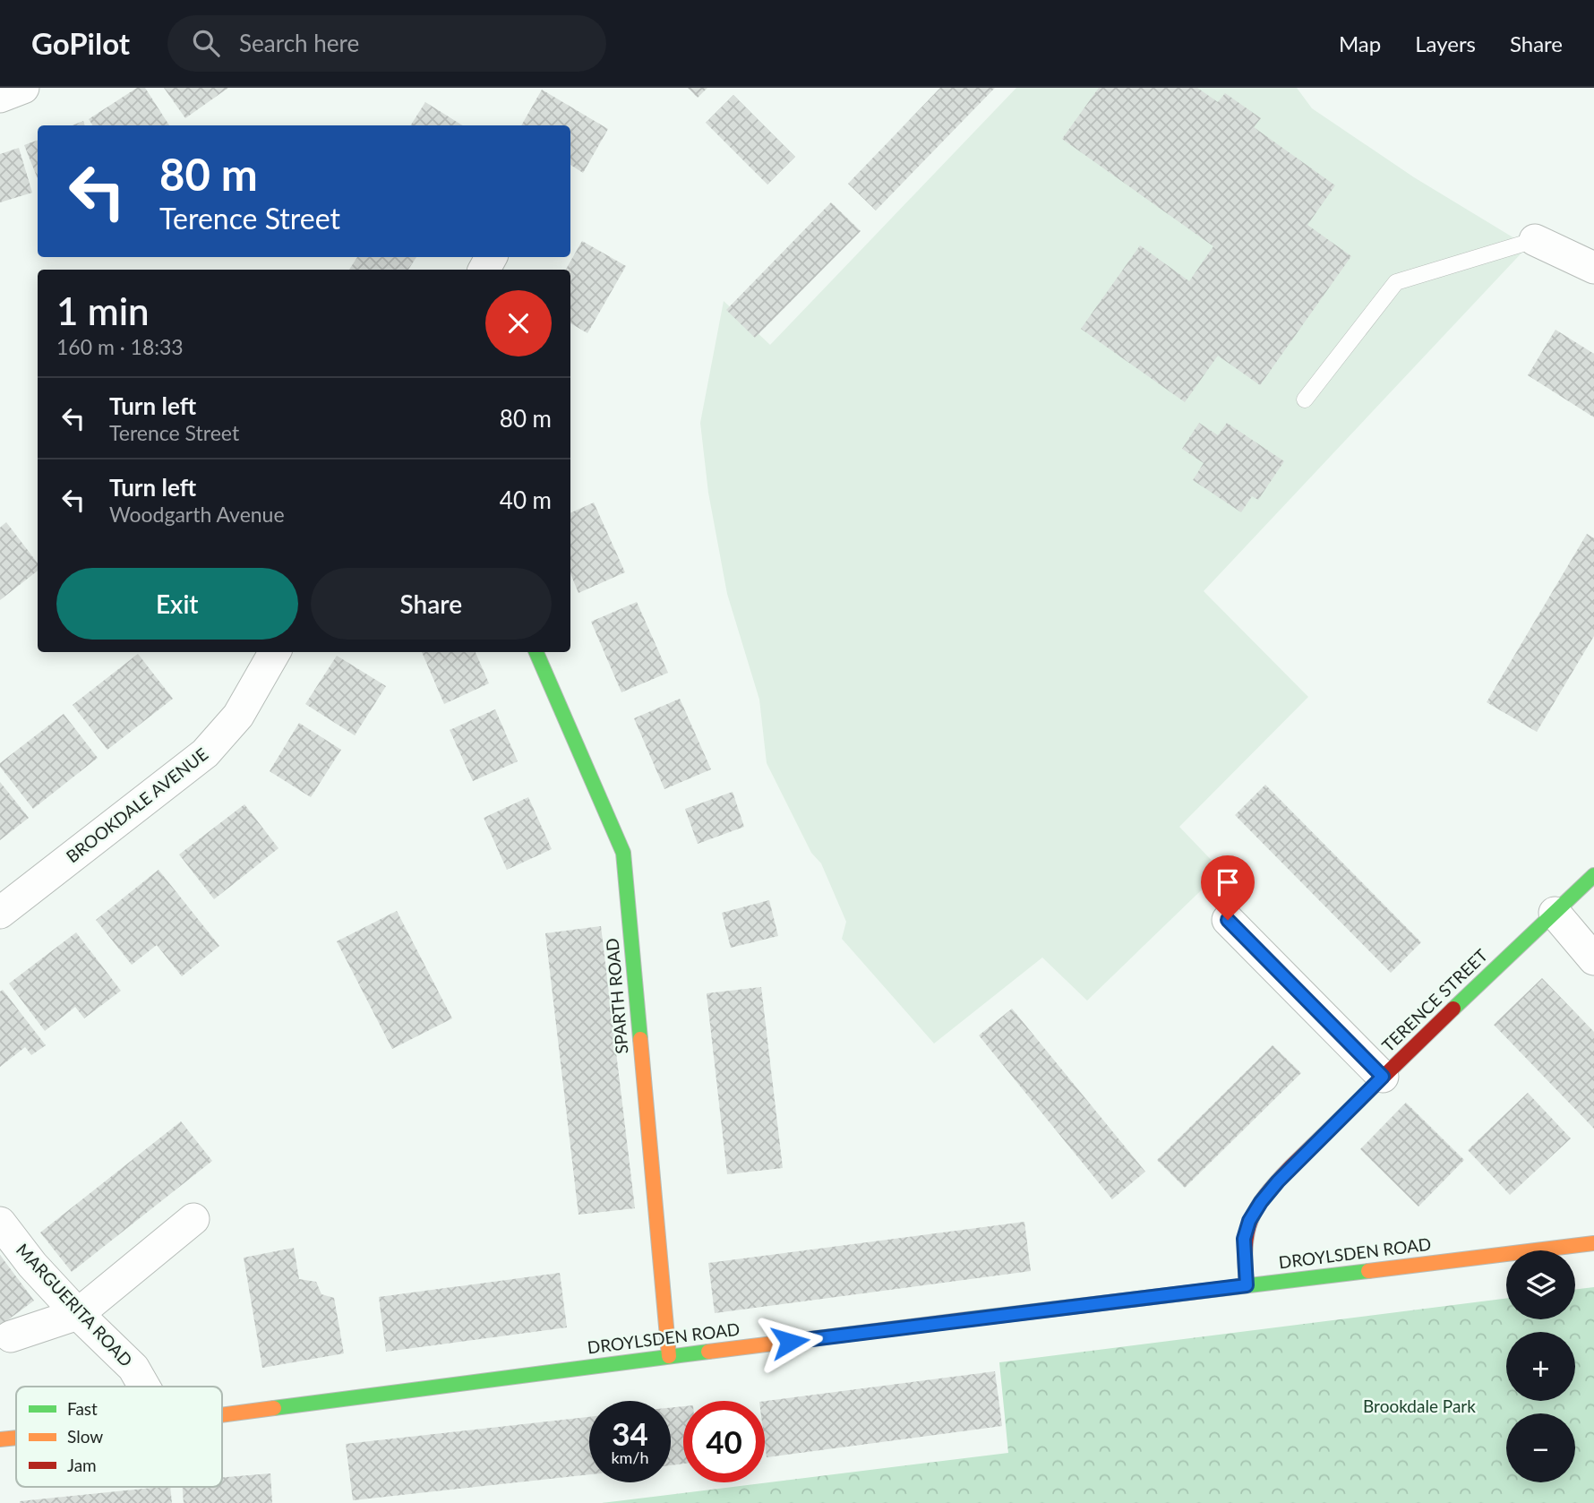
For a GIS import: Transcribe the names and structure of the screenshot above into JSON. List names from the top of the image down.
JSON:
{
  "streets": {
    "street": [
      "BROOKDALE AVENUE",
      "SPARTH ROAD",
      "TERENCE STREET",
      "DROYLSDEN ROAD",
      "MARGUERITA ROAD"
    ]
  },
  "crossings": [
    ["SPARTH ROAD", "DROYLSDEN ROAD"],
    ["TERENCE STREET", "DROYLSDEN ROAD"]
  ],
  "parks": ["Brookdale Park"],
  "legend": ["Fast", "Slow", "Jam"],
  "page": {
    "header": "GoPilot",
    "search": "Search here",
    "nav": ["Map", "Layers", "Share"],
    "turn": ["80 m", "Terence Street"],
    "heading": ["1 min", "160 m · 18:33"],
    "list": [
      {
        "name": "Turn left",
        "note": "Terence Street",
        "value": "80 m"
      },
      {
        "name": "Turn left",
        "note": "Woodgarth Avenue",
        "value": "40 m"
      }
    ],
    "buttons": ["Exit", "Share"],
    "map_buttons": ["+", "−"],
    "speed": "34 km/h",
    "limit": "40"
  }
}
